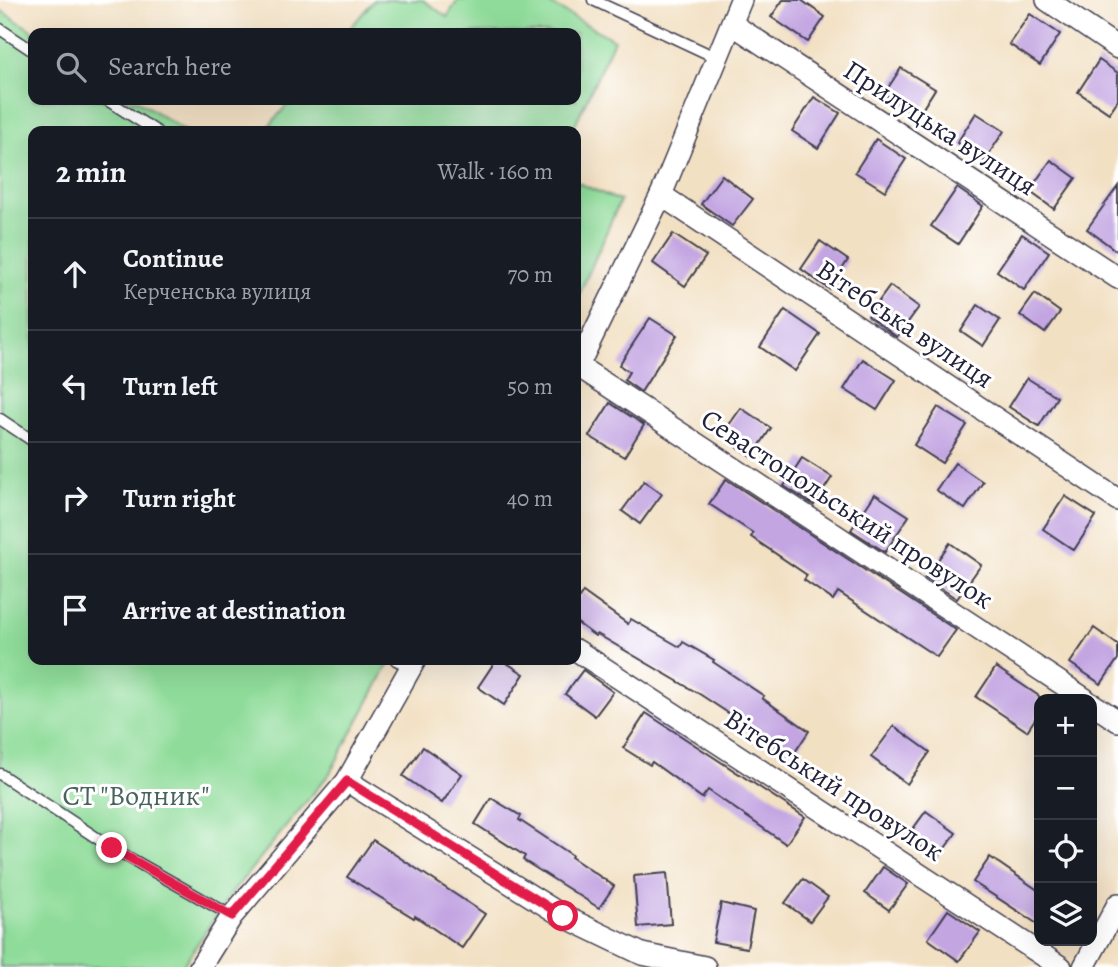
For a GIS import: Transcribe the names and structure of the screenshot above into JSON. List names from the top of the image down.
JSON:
{
  "streets": {
    "street": [
      "Прилуцька вулиця",
      "Вітебська вулиця",
      "Севастопольський провулок",
      "Вітебський провулок"
    ]
  },
  "parks": ["СТ \"Водник\""],
  "page": {
    "search": "Search here",
    "heading": ["2 min", "Walk · 160 m"],
    "list": [
      ["Continue", "Керченська вулиця", "70 m"],
      ["Turn left", "50 m"],
      ["Turn right", "40 m"],
      "Arrive at destination"
    ],
    "map_buttons": ["+", "−"]
  }
}
